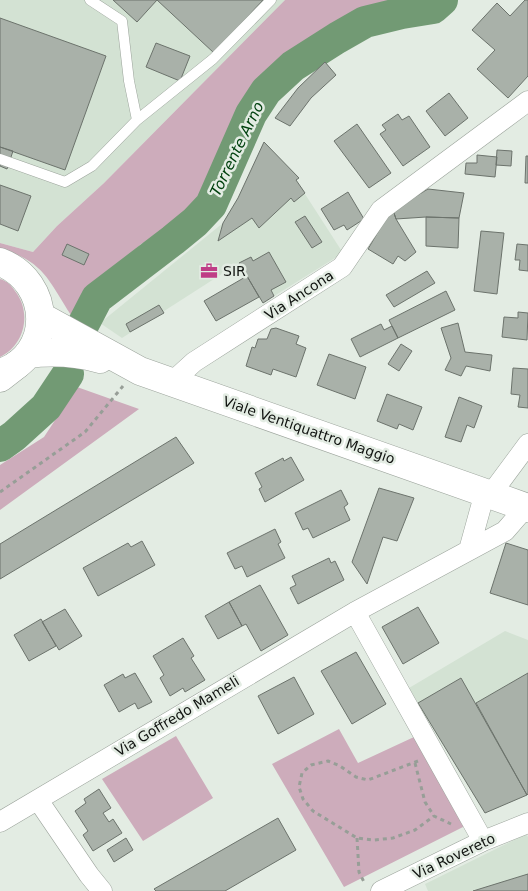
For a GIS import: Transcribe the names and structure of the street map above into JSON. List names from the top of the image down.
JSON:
{
  "streets": {
    "main road": ["Viale Ventiquattro Maggio"],
    "street": ["Via Ancona", "Via Goffredo Mameli", "Via Rovereto"]
  },
  "crossings": [
    ["Via Ancona", "Viale Ventiquattro Maggio"],
    ["Viale Ventiquattro Maggio", "Via Goffredo Mameli"]
  ],
  "water": ["Torrente Arno"],
  "places": {
    "office": ["SIR"]
  }
}
